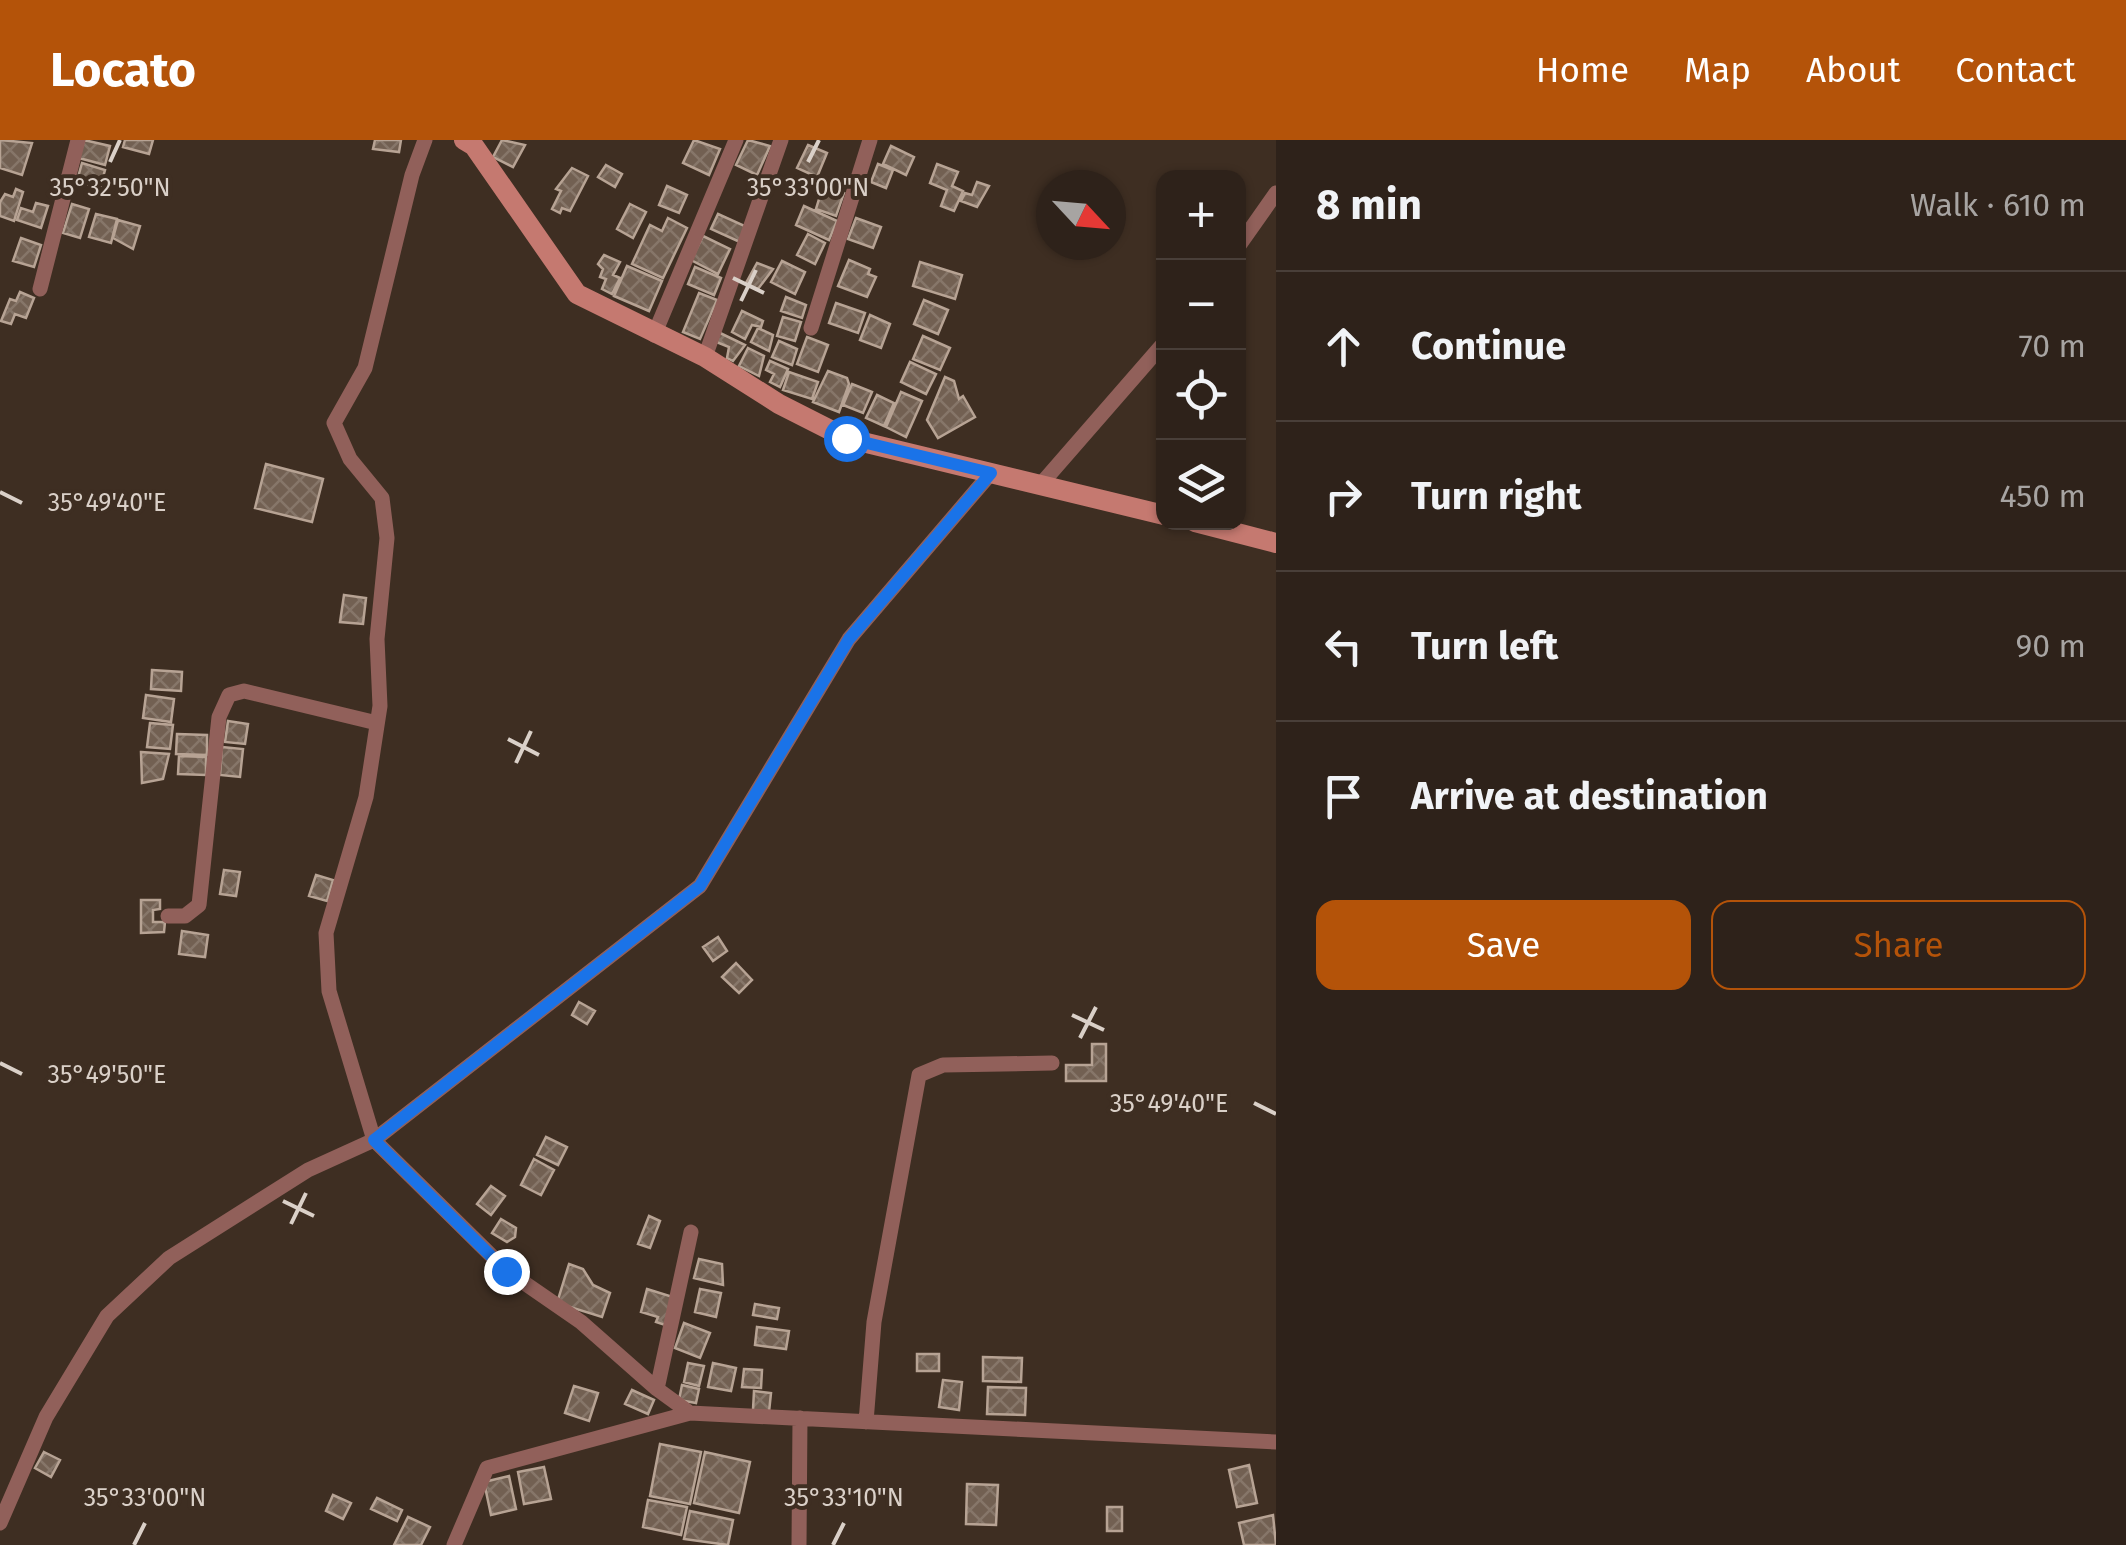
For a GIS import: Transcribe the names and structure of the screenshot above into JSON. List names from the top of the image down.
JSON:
{
  "north": "bottom right",
  "page": {
    "header": "Locato",
    "nav": [
      "Home",
      "Map",
      "About",
      "Contact"
    ],
    "heading": ["8 min", "Walk · 610 m"],
    "map_buttons": ["+", "−"],
    "list": [
      ["Continue", "70 m"],
      ["Turn right", "450 m"],
      ["Turn left", "90 m"],
      "Arrive at destination"
    ],
    "buttons": ["Save", "Share"]
  },
  "coordinates": [
    "35°32'50\"N",
    "35°33'00\"N",
    "35°49'40\"E",
    "35°49'50\"E",
    "35°33'10\"N"
  ]
}
